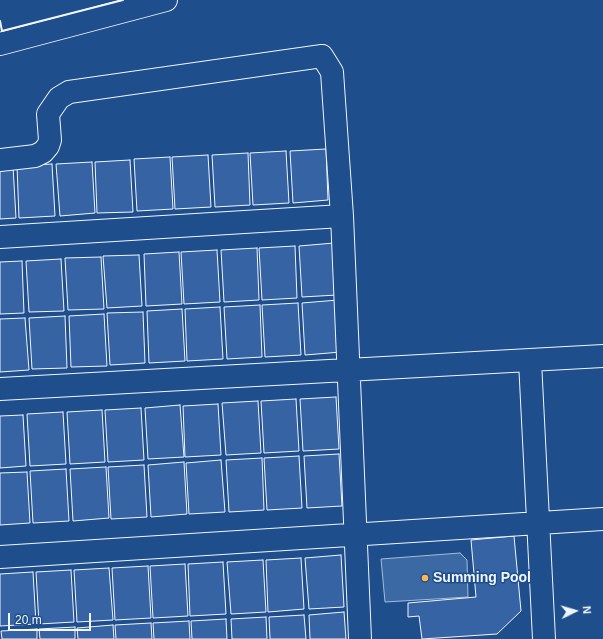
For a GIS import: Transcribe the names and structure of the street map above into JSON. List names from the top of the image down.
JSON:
{
  "places": ["Summing Pool"],
  "scale_bar": "20 m",
  "north": "right"
}
